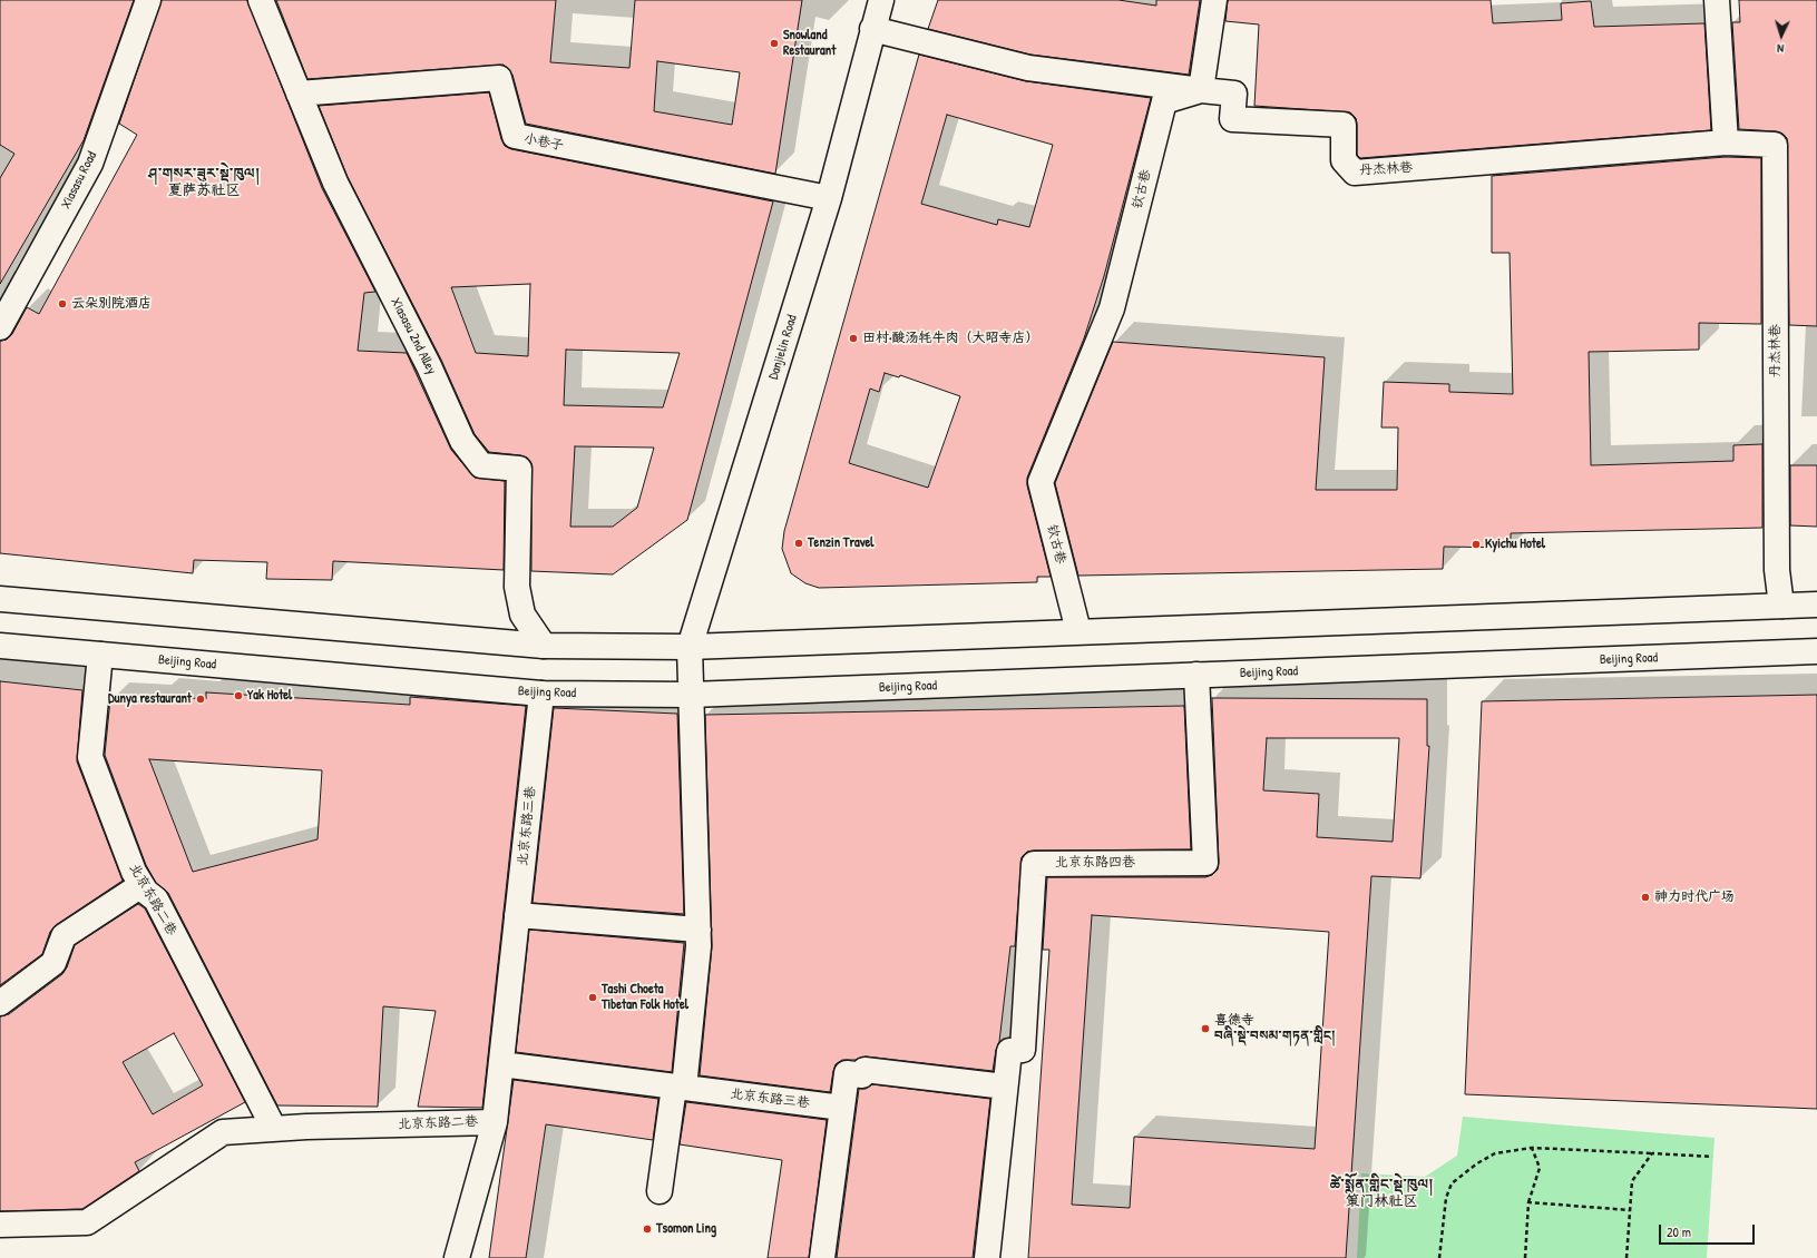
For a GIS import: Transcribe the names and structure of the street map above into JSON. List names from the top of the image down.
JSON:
{
  "streets": {
    "street": [
      "小巷子",
      "丹杰林巷",
      "Xiasasu Road",
      "钦古巷",
      "Xiasasu 2nd Alley",
      "Danjielin Road",
      "Beijing Road",
      "北京东路三巷",
      "北京东路四巷",
      "北京东路二巷"
    ]
  },
  "crossings": [
    ["小巷子", "Xiasasu 2nd Alley"],
    ["小巷子", "Danjielin Road"],
    ["丹杰林巷", "钦古巷"],
    ["Danjielin Road", "Beijing Road"],
    ["Danjielin Road", "北京东路三巷"],
    ["Beijing Road", "北京东路三巷"],
    ["Beijing Road", "北京东路四巷"],
    ["Beijing Road", "北京东路二巷"],
    ["北京东路三巷", "北京东路二巷"]
  ],
  "districts": ["ཤ་གསར་ཟུར་སྡེ་ཁུལ། 夏萨苏社区", "ཚེ་སྨོན་གླིང་སྡེ་ཁུལ། 策门林社区"],
  "places": [
    "Snowland Restaurant",
    "云朵别院酒店",
    "田村·酸汤牦牛肉（大昭寺店）",
    "Tenzin Travel",
    "Kyichu Hotel",
    "Yak Hotel",
    "Dunya restaurant",
    "神力时代广场",
    "Tashi Choeta Tibetan Folk Hotel",
    "喜德寺 བཞི་སྡེ་བསམ་གཏན་གླིང།",
    "Tsomon Ling"
  ],
  "scale_bar": "20 m",
  "north": "bottom"
}
